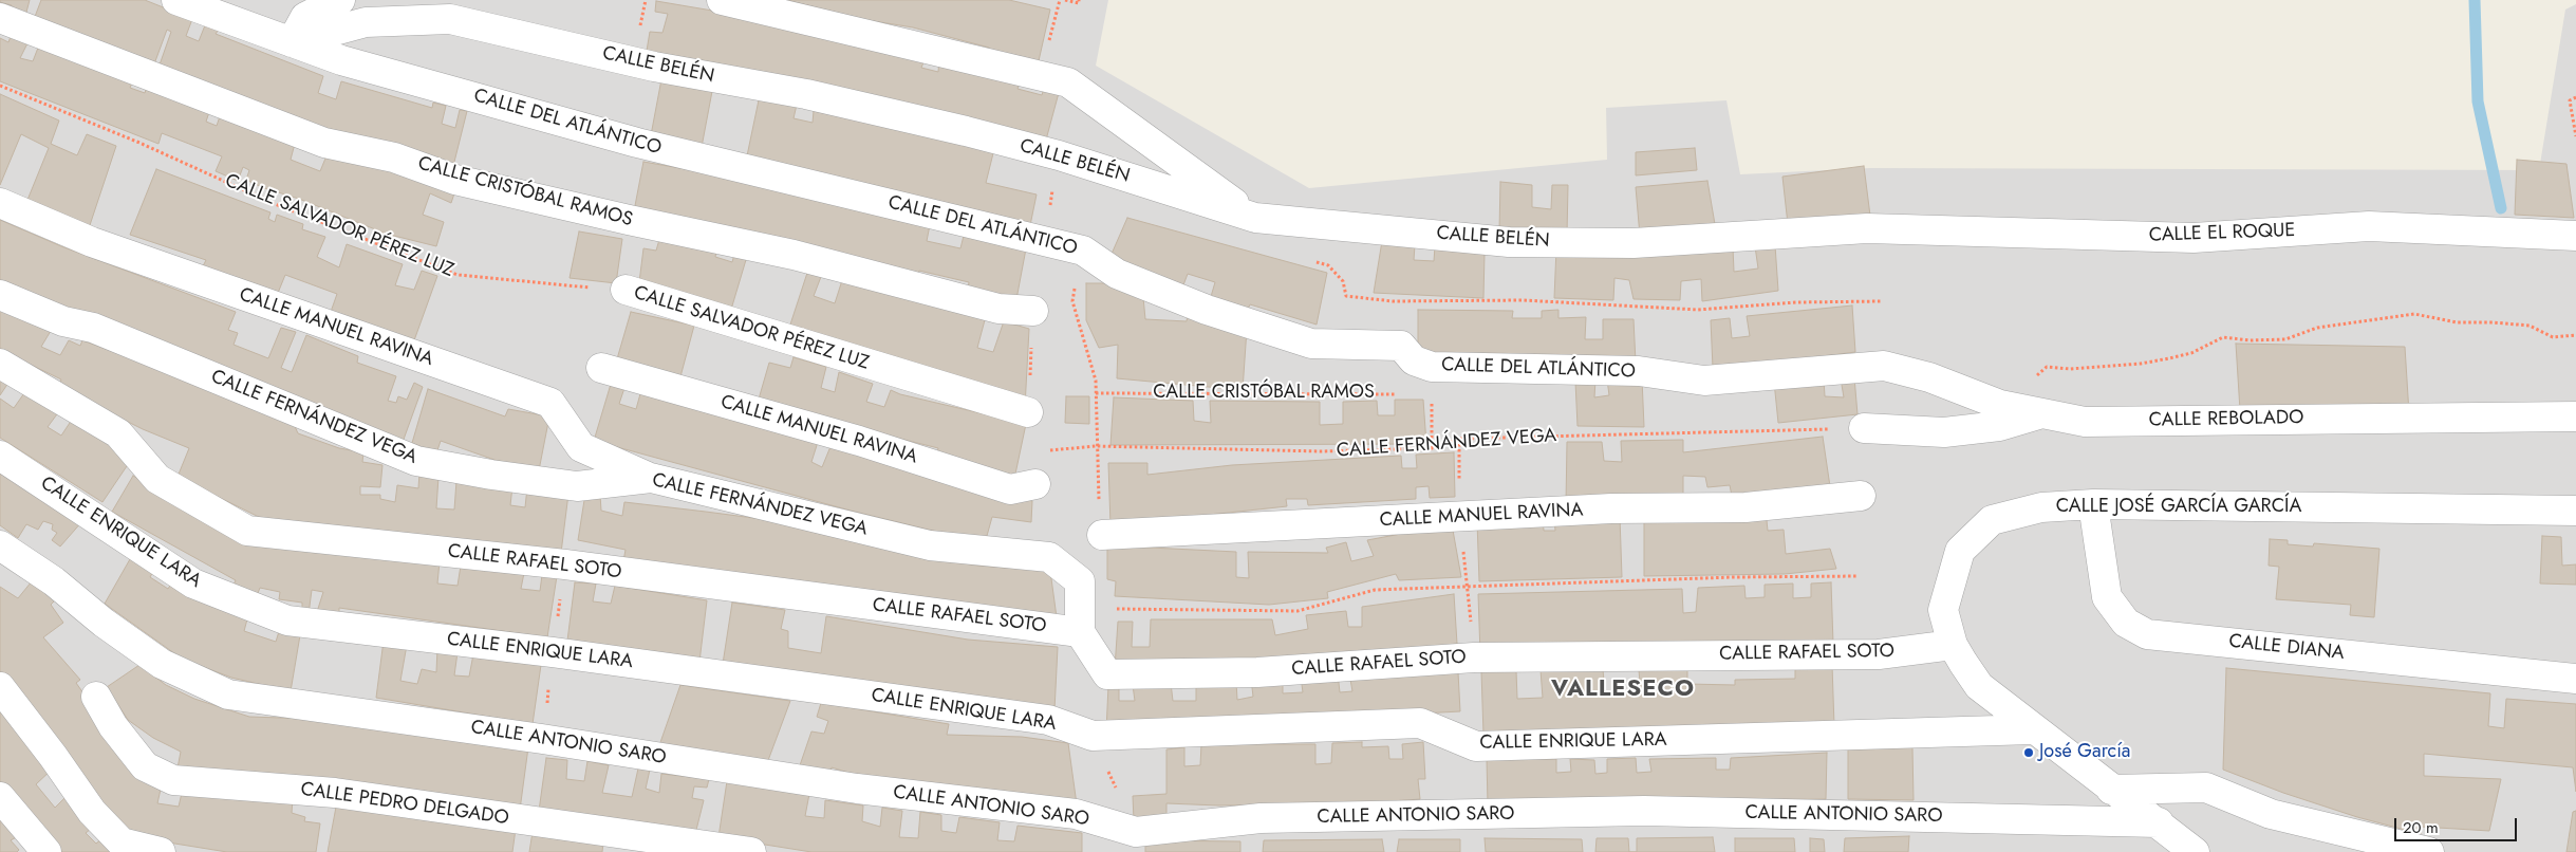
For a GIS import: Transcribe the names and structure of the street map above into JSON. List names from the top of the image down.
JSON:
{
  "streets": {
    "street": [
      "CALLE BELÉN",
      "CALLE DEL ATLÁNTICO",
      "CALLE CRISTÓBAL RAMOS",
      "CALLE SALVADOR PÉREZ LUZ",
      "CALLE EL ROQUE",
      "CALLE MANUEL RAVINA",
      "CALLE FERNÁNDEZ VEGA",
      "CALLE REBOLADO",
      "CALLE JOSÉ GARCÍA GARCÍA",
      "CALLE ENRIQUE LARA",
      "CALLE RAFAEL SOTO",
      "CALLE DIANA",
      "CALLE ANTONIO SARO",
      "CALLE PEDRO DELGADO"
    ]
  },
  "crossings": [
    ["CALLE BELÉN", "CALLE DEL ATLÁNTICO"],
    ["CALLE BELÉN", "CALLE EL ROQUE"],
    ["CALLE DEL ATLÁNTICO", "CALLE REBOLADO"],
    ["CALLE MANUEL RAVINA", "CALLE FERNÁNDEZ VEGA"],
    ["CALLE FERNÁNDEZ VEGA", "CALLE RAFAEL SOTO"],
    ["CALLE JOSÉ GARCÍA GARCÍA", "CALLE ENRIQUE LARA"],
    ["CALLE JOSÉ GARCÍA GARCÍA", "CALLE RAFAEL SOTO"],
    ["CALLE JOSÉ GARCÍA GARCÍA", "CALLE DIANA"],
    ["CALLE JOSÉ GARCÍA GARCÍA", "CALLE ANTONIO SARO"]
  ],
  "districts": ["VALLESECO"],
  "places": ["José García"],
  "scale_bar": "20 m"
}
